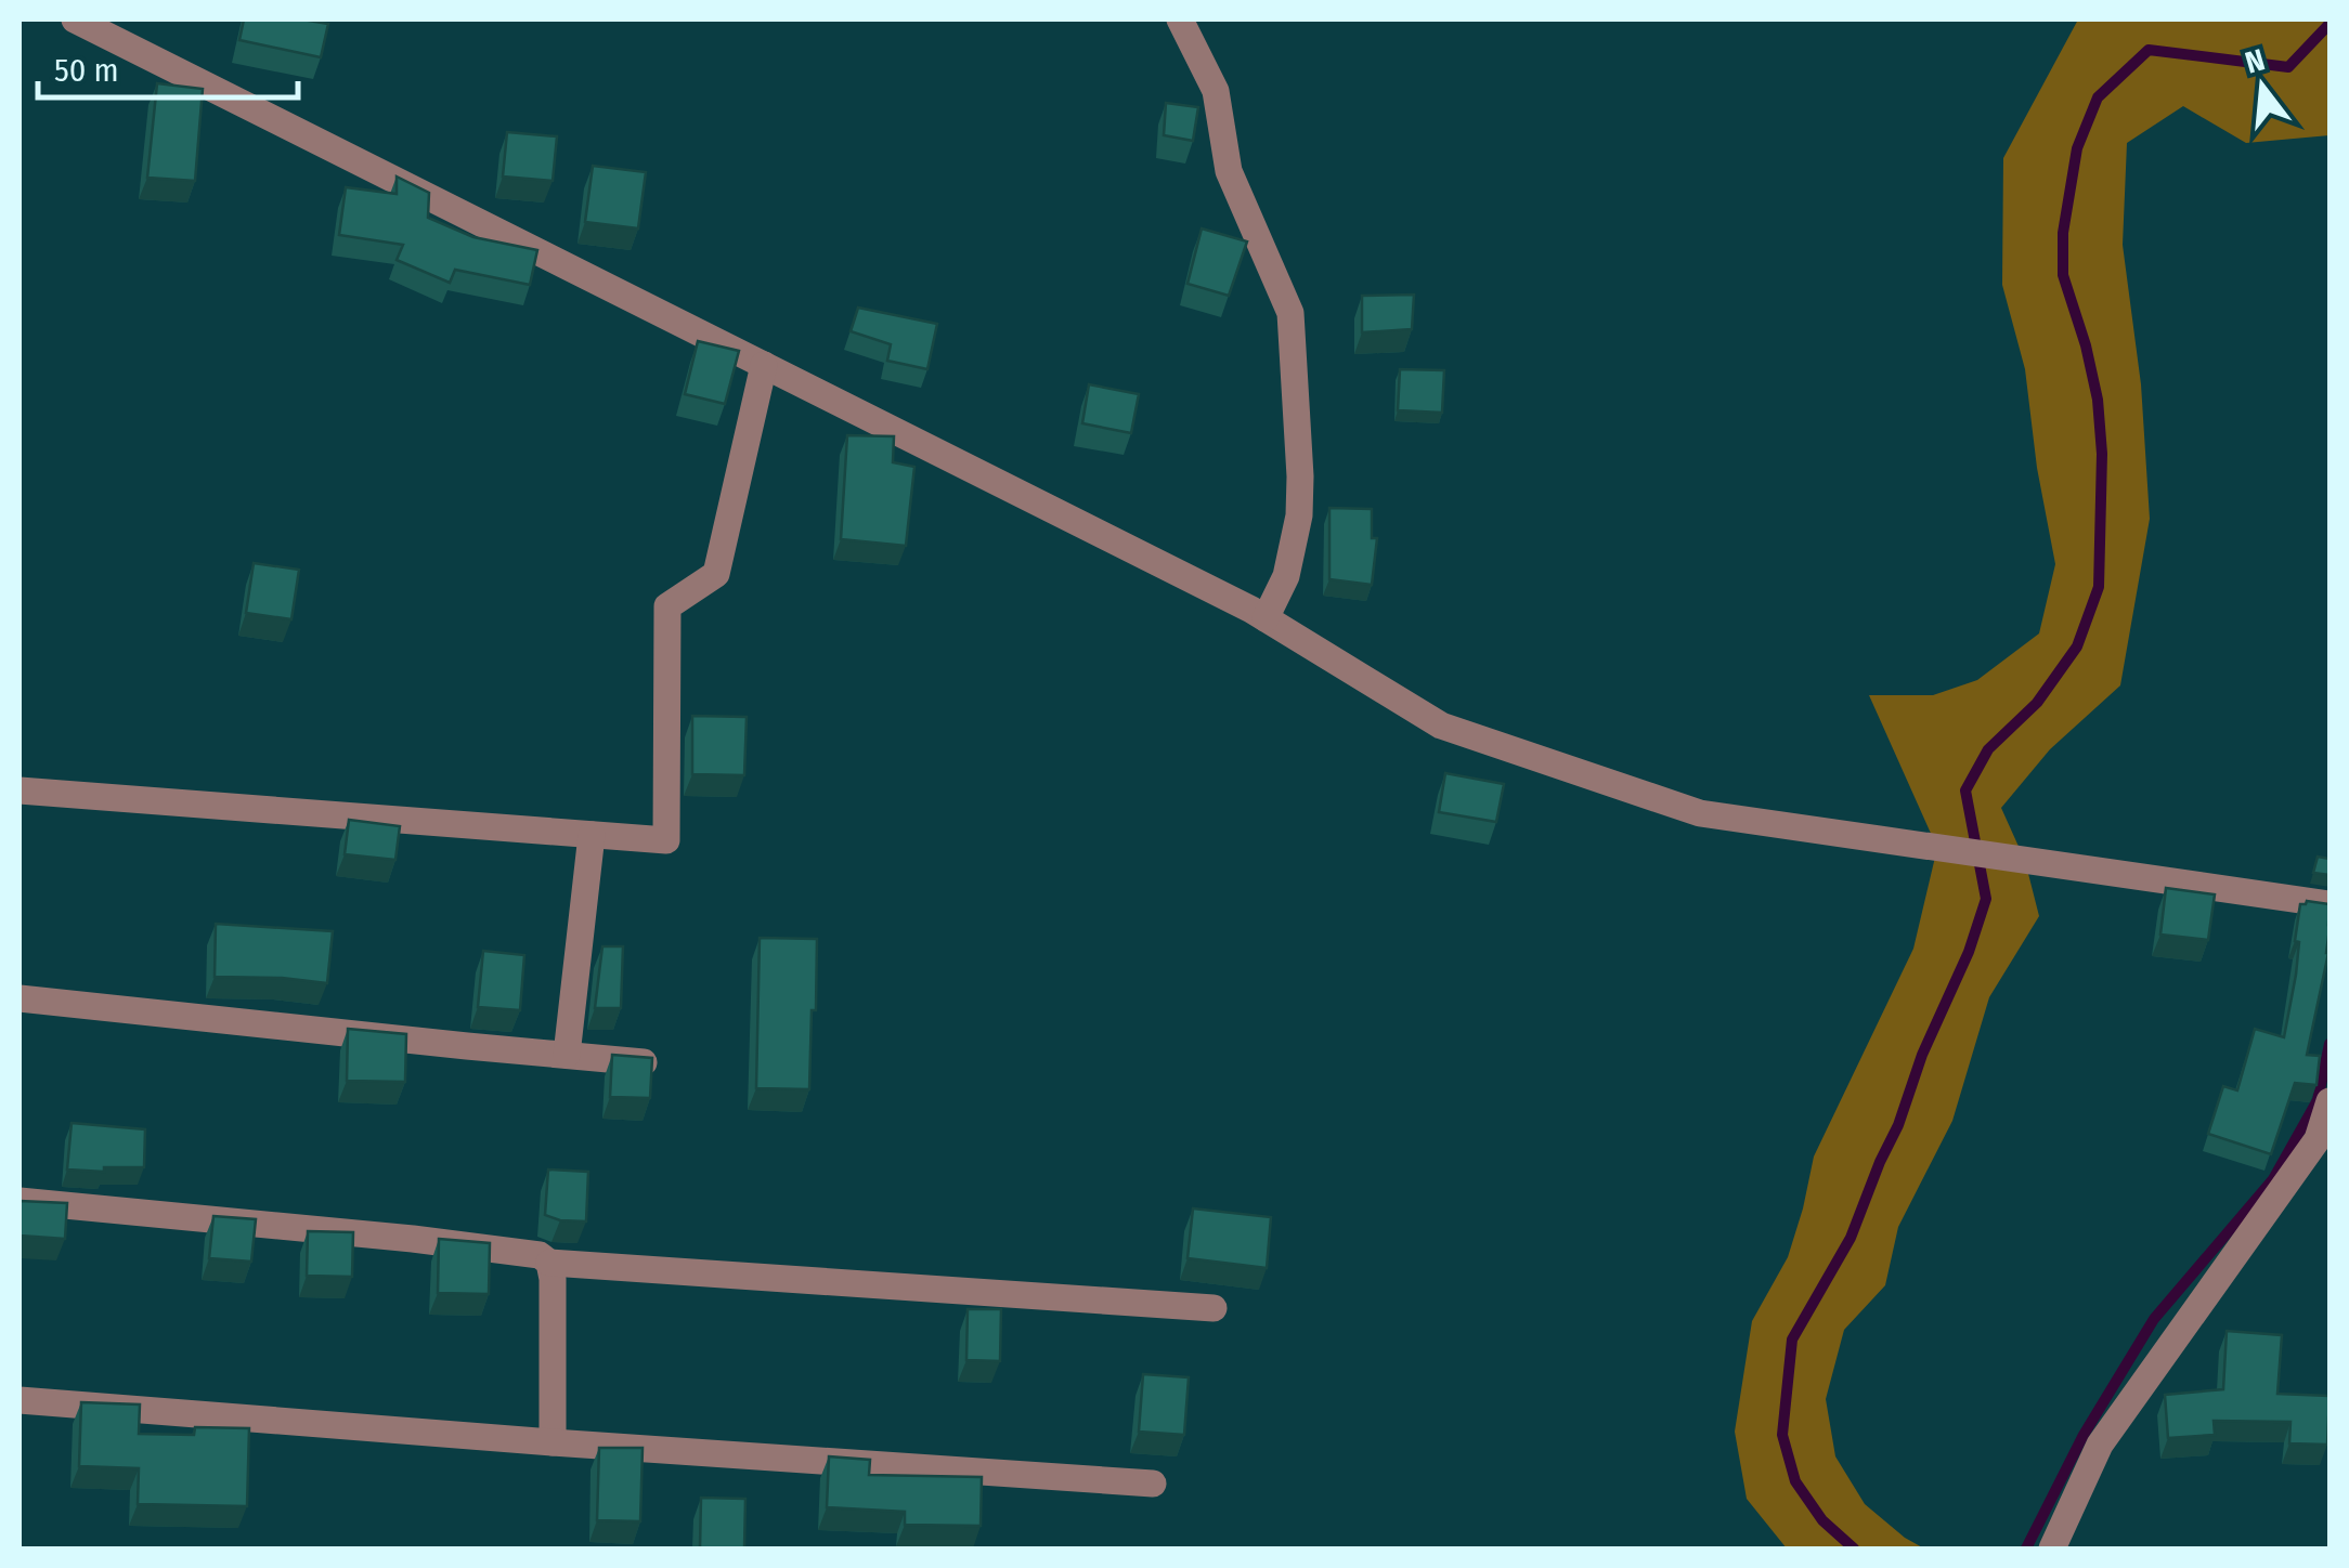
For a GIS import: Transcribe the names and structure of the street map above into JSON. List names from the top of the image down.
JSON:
{
  "scale_bar": "50 m",
  "north": "top"
}
